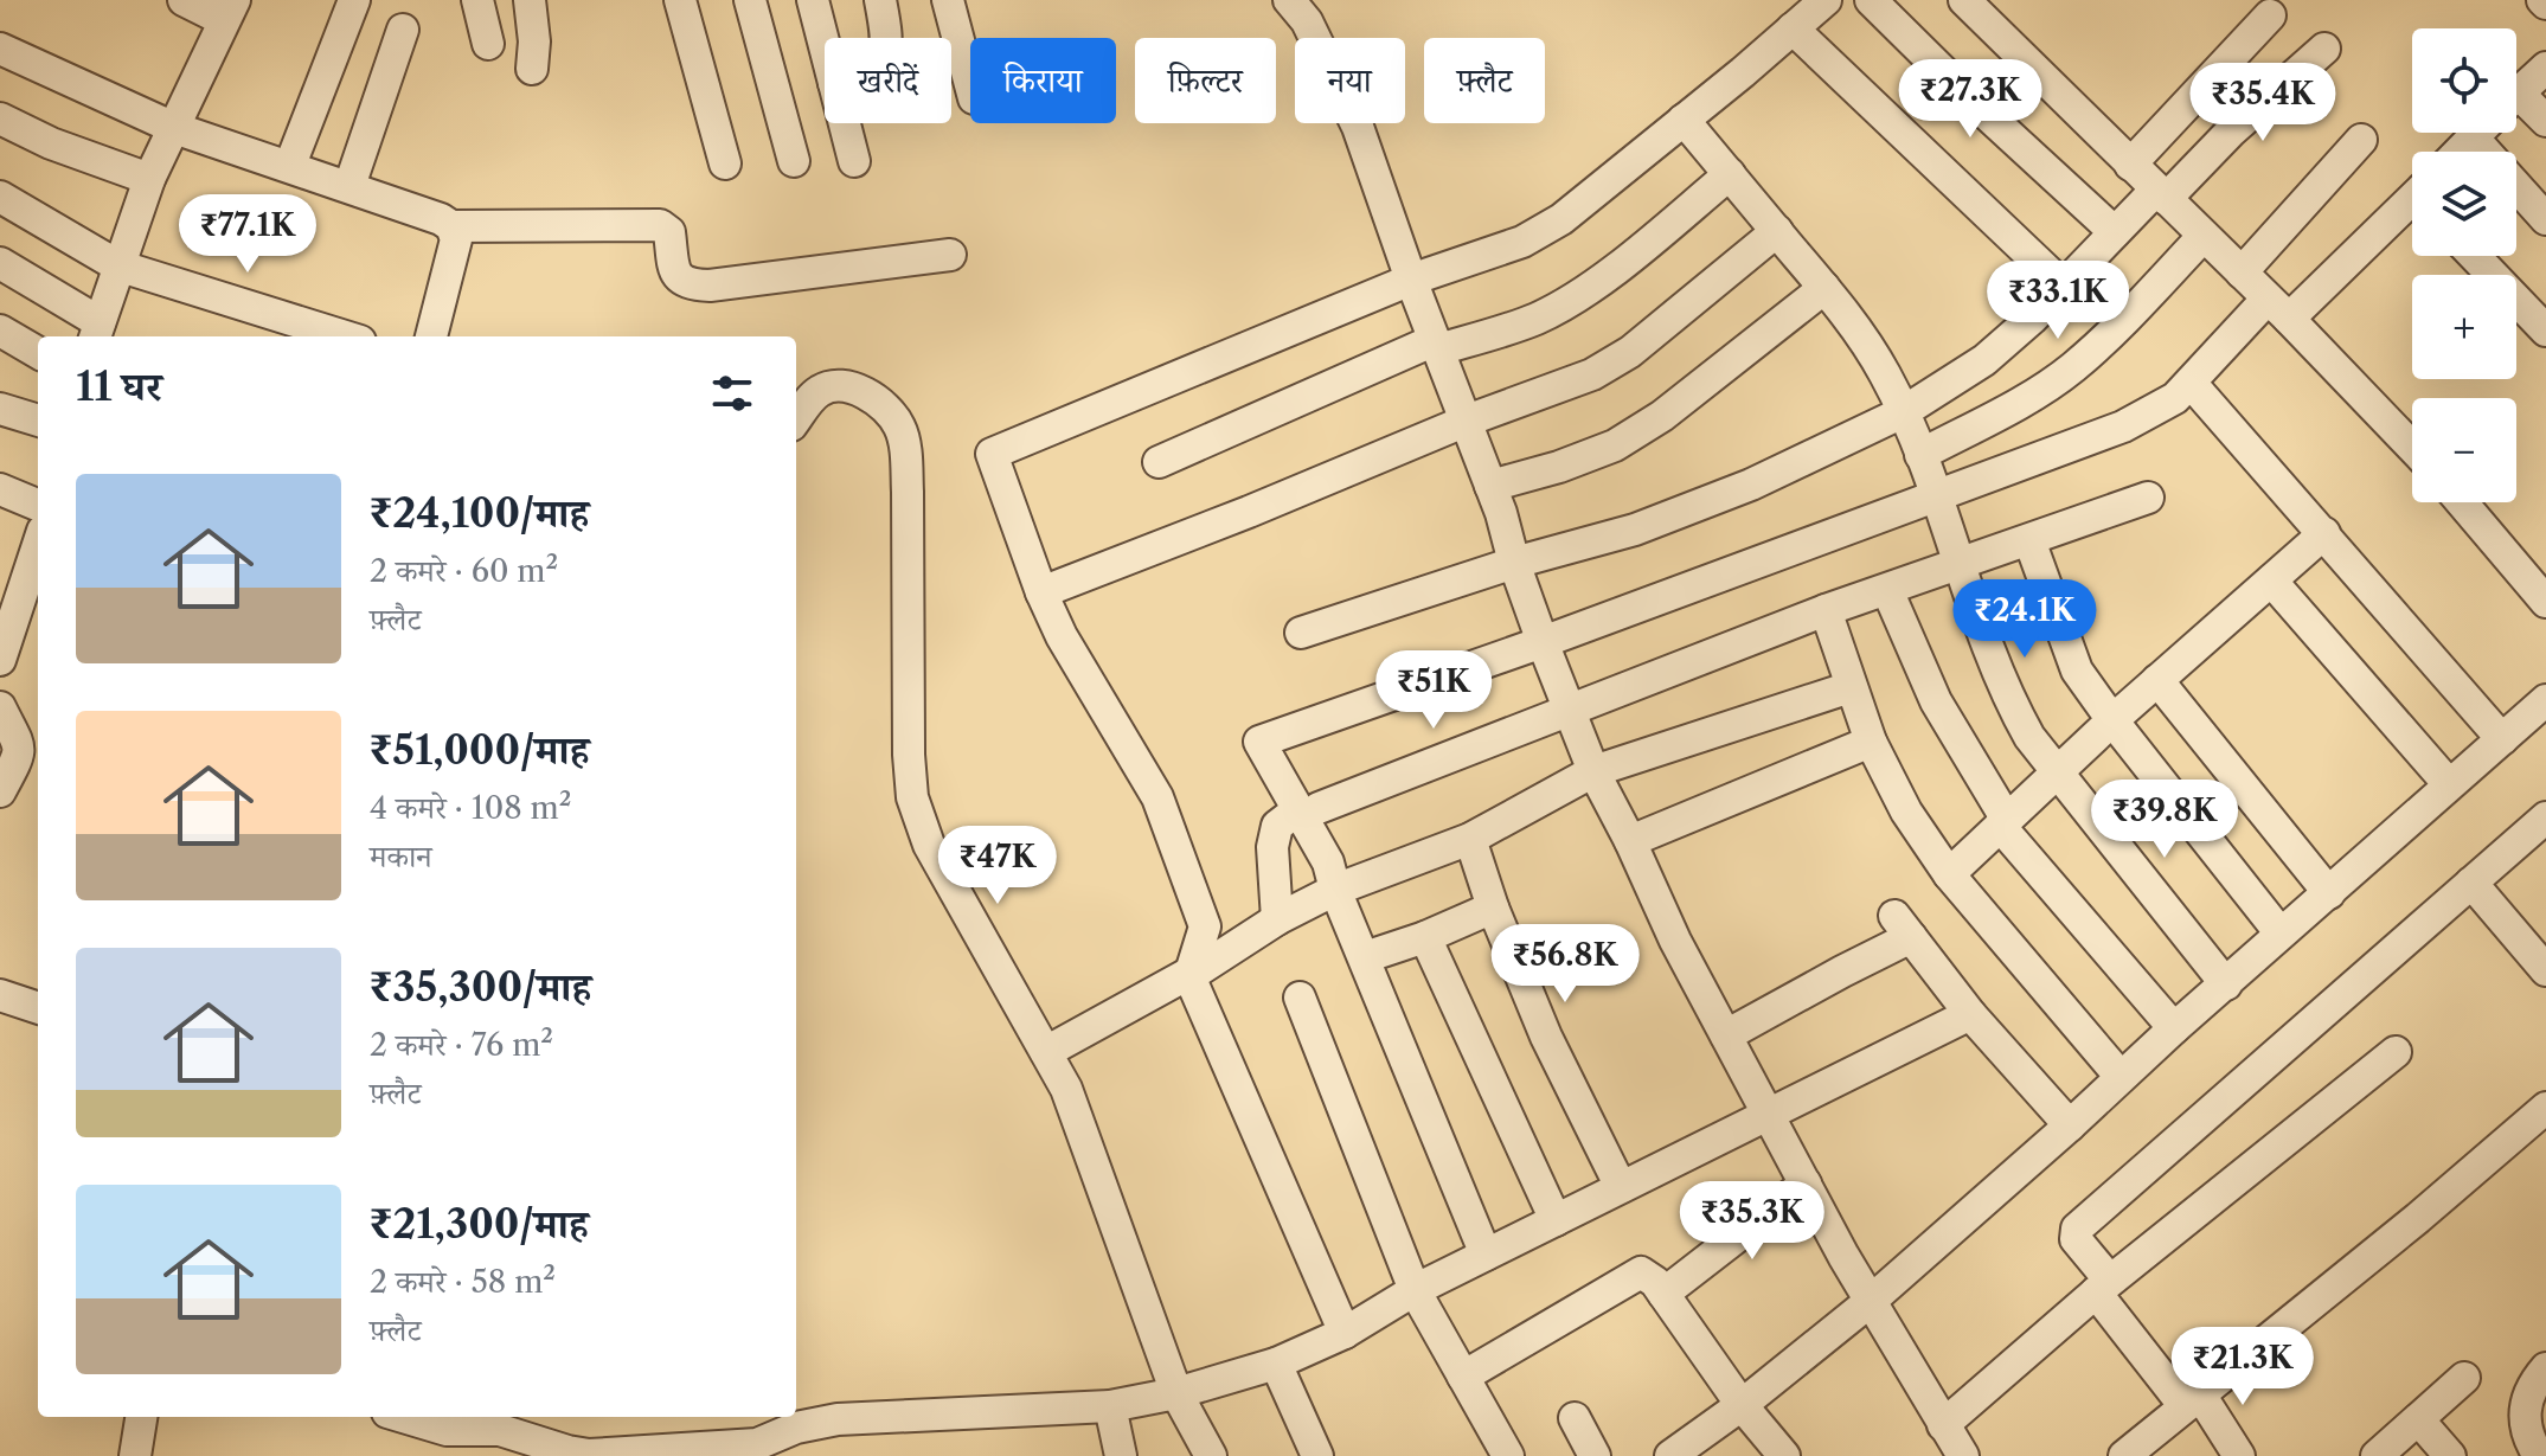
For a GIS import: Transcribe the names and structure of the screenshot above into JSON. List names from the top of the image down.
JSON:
{
  "page": {
    "map_buttons": ["+", "−"],
    "chip": [
      "खरीदें",
      "किराया",
      "फ़िल्टर",
      "नया",
      "फ़्लैट"
    ],
    "price": [
      "₹27.3K",
      "₹35.4K",
      "₹77.1K",
      "₹33.1K",
      "₹24.1K",
      "₹51K",
      "₹39.8K",
      "₹47K",
      "₹56.8K",
      "₹35.3K",
      "₹21.3K"
    ],
    "heading": "11 घर",
    "list": [
      {
        "name": "₹24,100/माह",
        "note": "2 कमरे · 60 m² · फ़्लैट"
      },
      {
        "name": "₹51,000/माह",
        "note": "4 कमरे · 108 m² · मकान"
      },
      {
        "name": "₹35,300/माह",
        "note": "2 कमरे · 76 m² · फ़्लैट"
      },
      {
        "name": "₹21,300/माह",
        "note": "2 कमरे · 58 m² · फ़्लैट"
      }
    ]
  }
}
